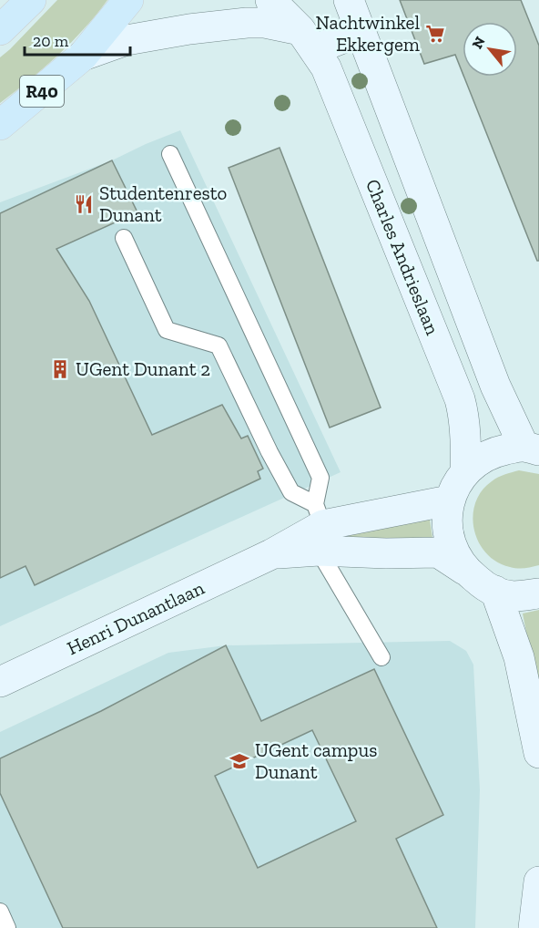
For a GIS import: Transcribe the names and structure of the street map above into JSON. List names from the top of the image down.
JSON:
{
  "streets": {
    "main road": ["R40"],
    "street": ["Charles Andrieslaan", "Henri Dunantlaan"]
  },
  "crossings": [
    ["Charles Andrieslaan", "Henri Dunantlaan"]
  ],
  "places": {
    "supermarket": ["Nachtwinkel Ekkergem"],
    "restaurant": ["Studentenresto Dunant"],
    "building": ["UGent Dunant 2"],
    "school or university": ["UGent campus Dunant"]
  },
  "scale_bar": "20 m",
  "north": "top left"
}
